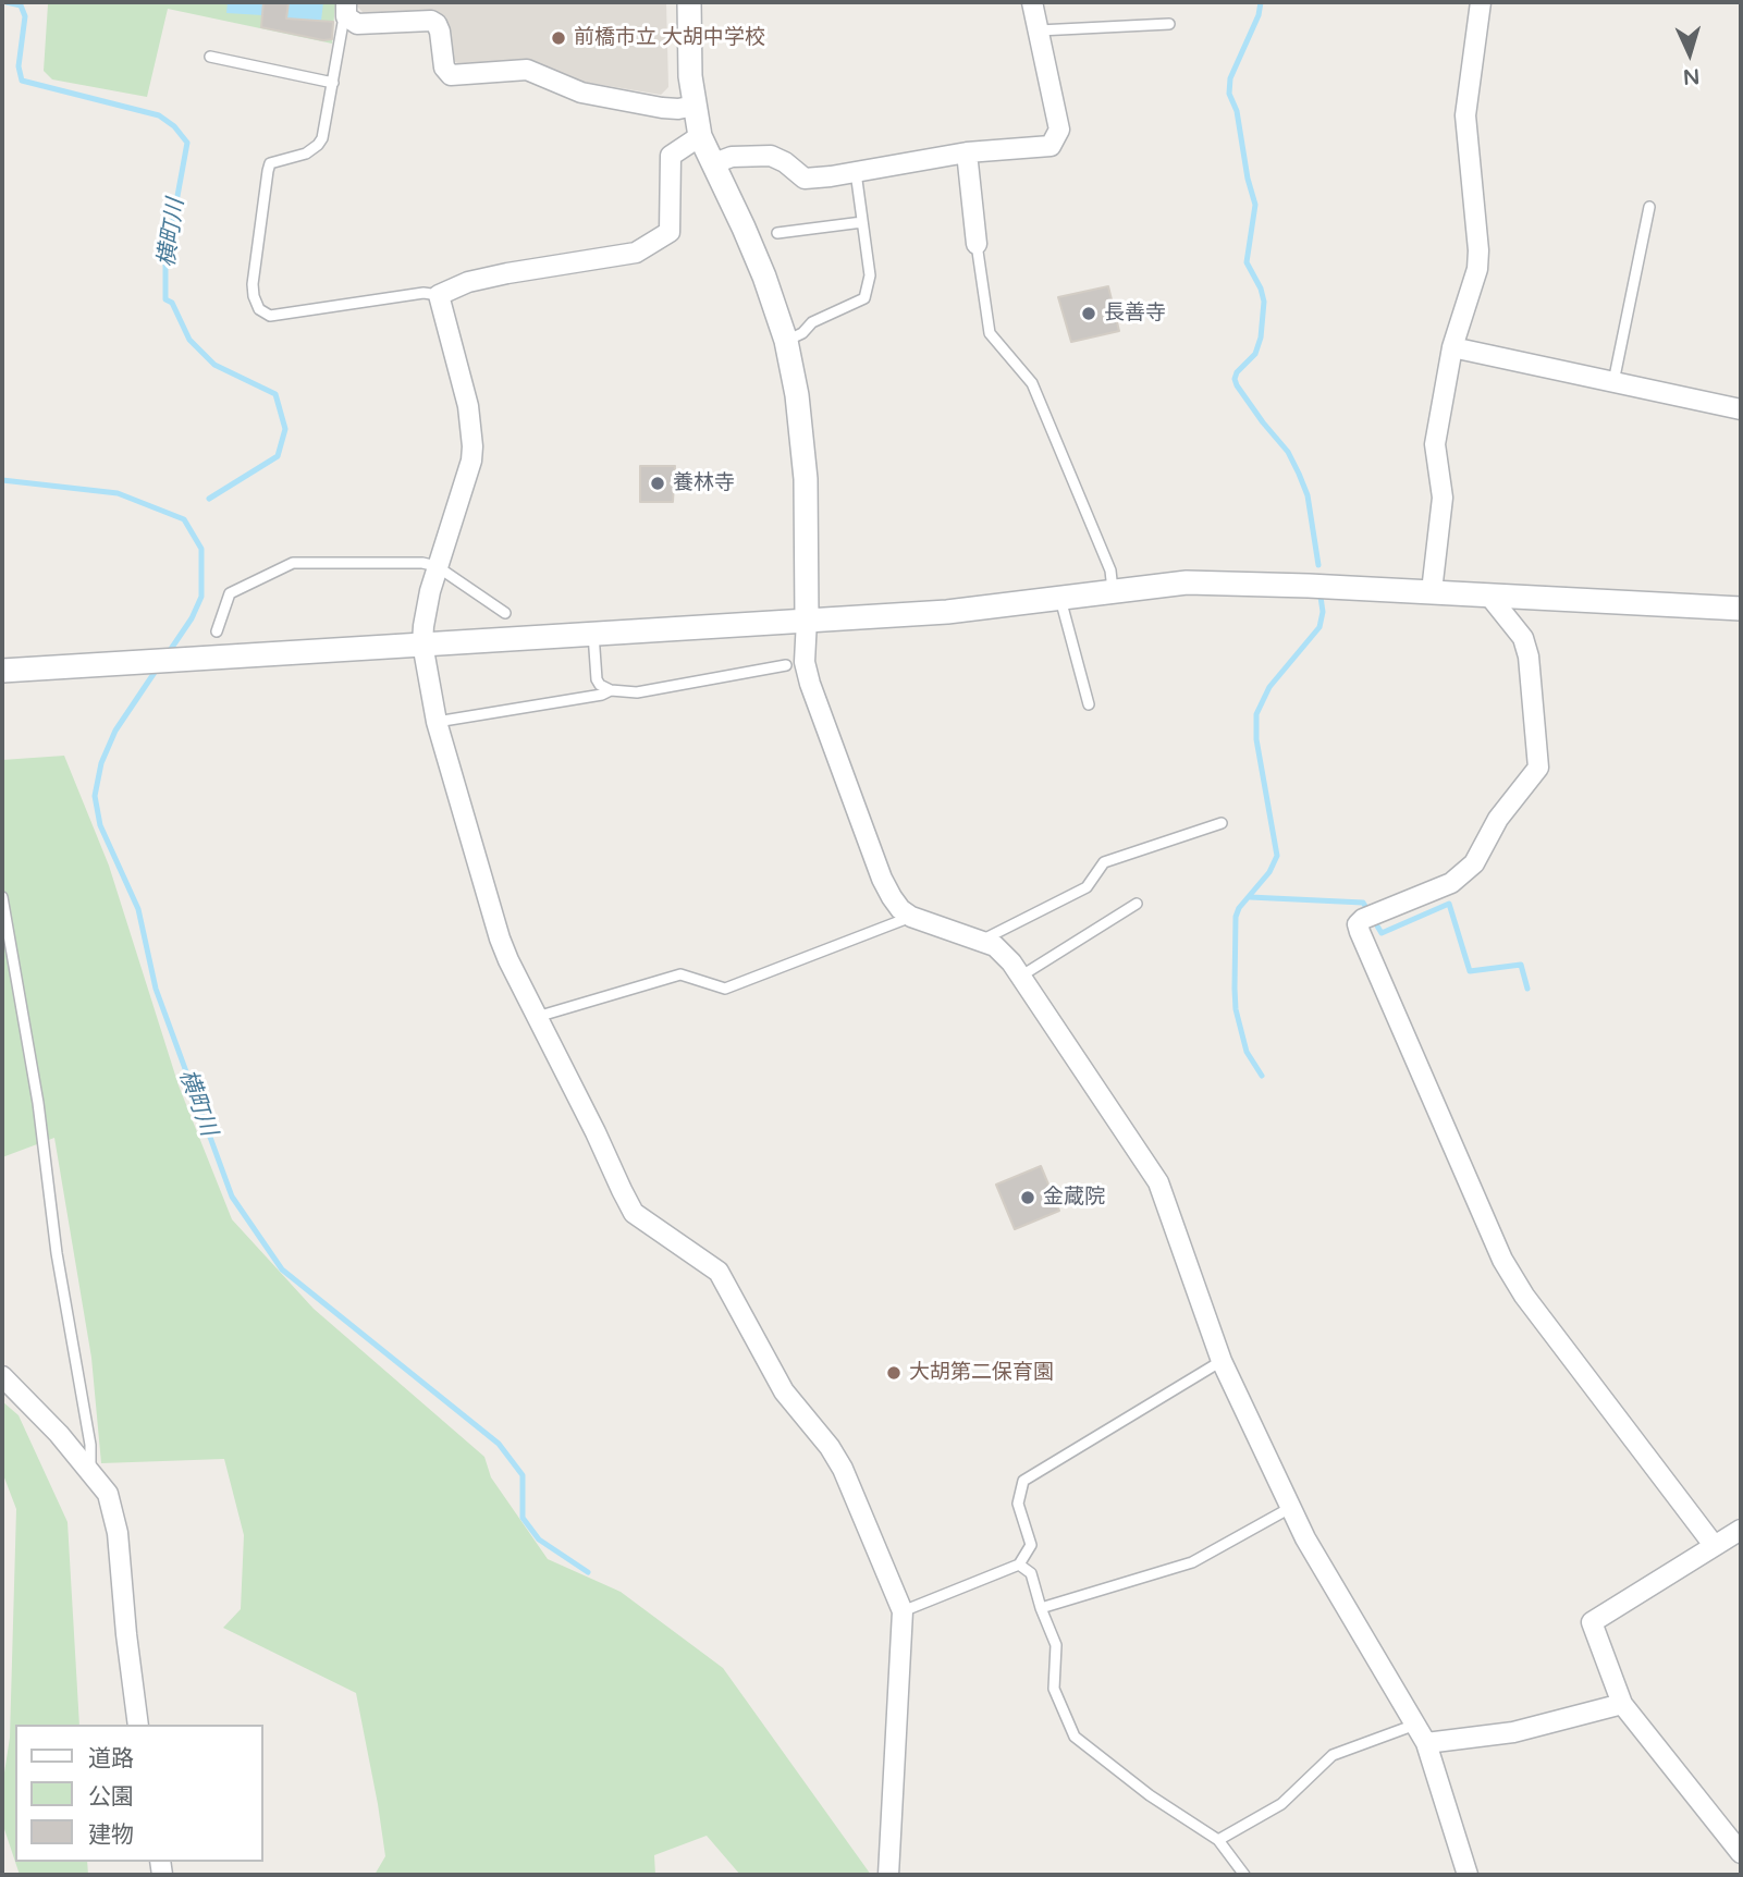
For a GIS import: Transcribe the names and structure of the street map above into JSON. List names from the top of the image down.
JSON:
{
  "water": ["横町川"],
  "places": [
    "前橋市立 大胡中学校",
    "長善寺",
    "養林寺",
    "金蔵院",
    "大胡第二保育園"
  ],
  "legend": ["道路", "公園", "建物"],
  "north": "bottom"
}
